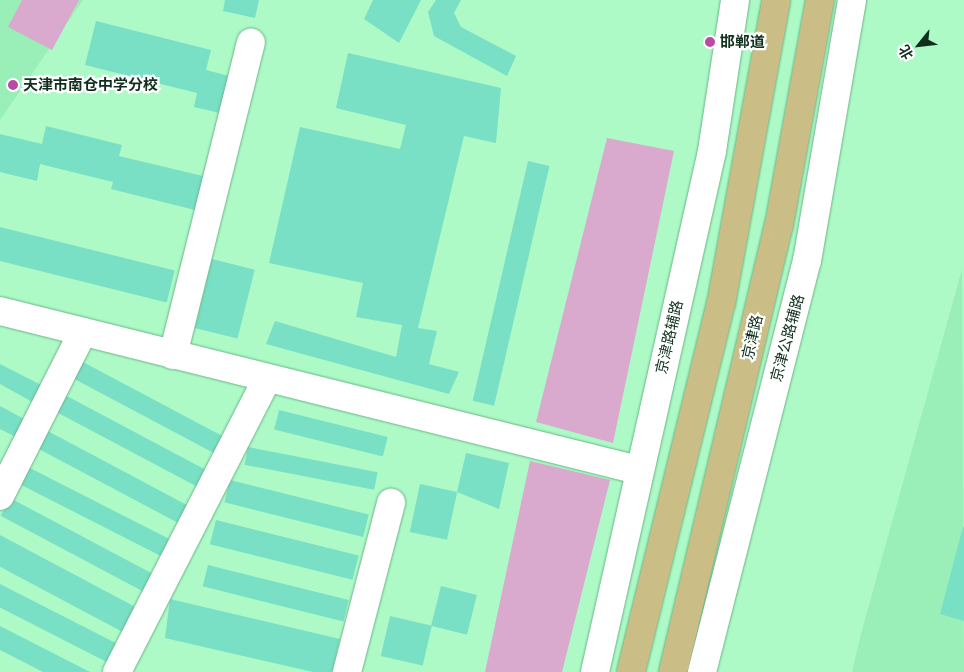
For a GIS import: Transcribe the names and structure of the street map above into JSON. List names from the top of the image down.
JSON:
{
  "streets": {
    "main road": ["京津路"],
    "street": ["京津路辅路", "京津公路辅路"]
  },
  "places": ["邯郸道", "天津市南仓中学分校"],
  "north": "bottom left"
}
